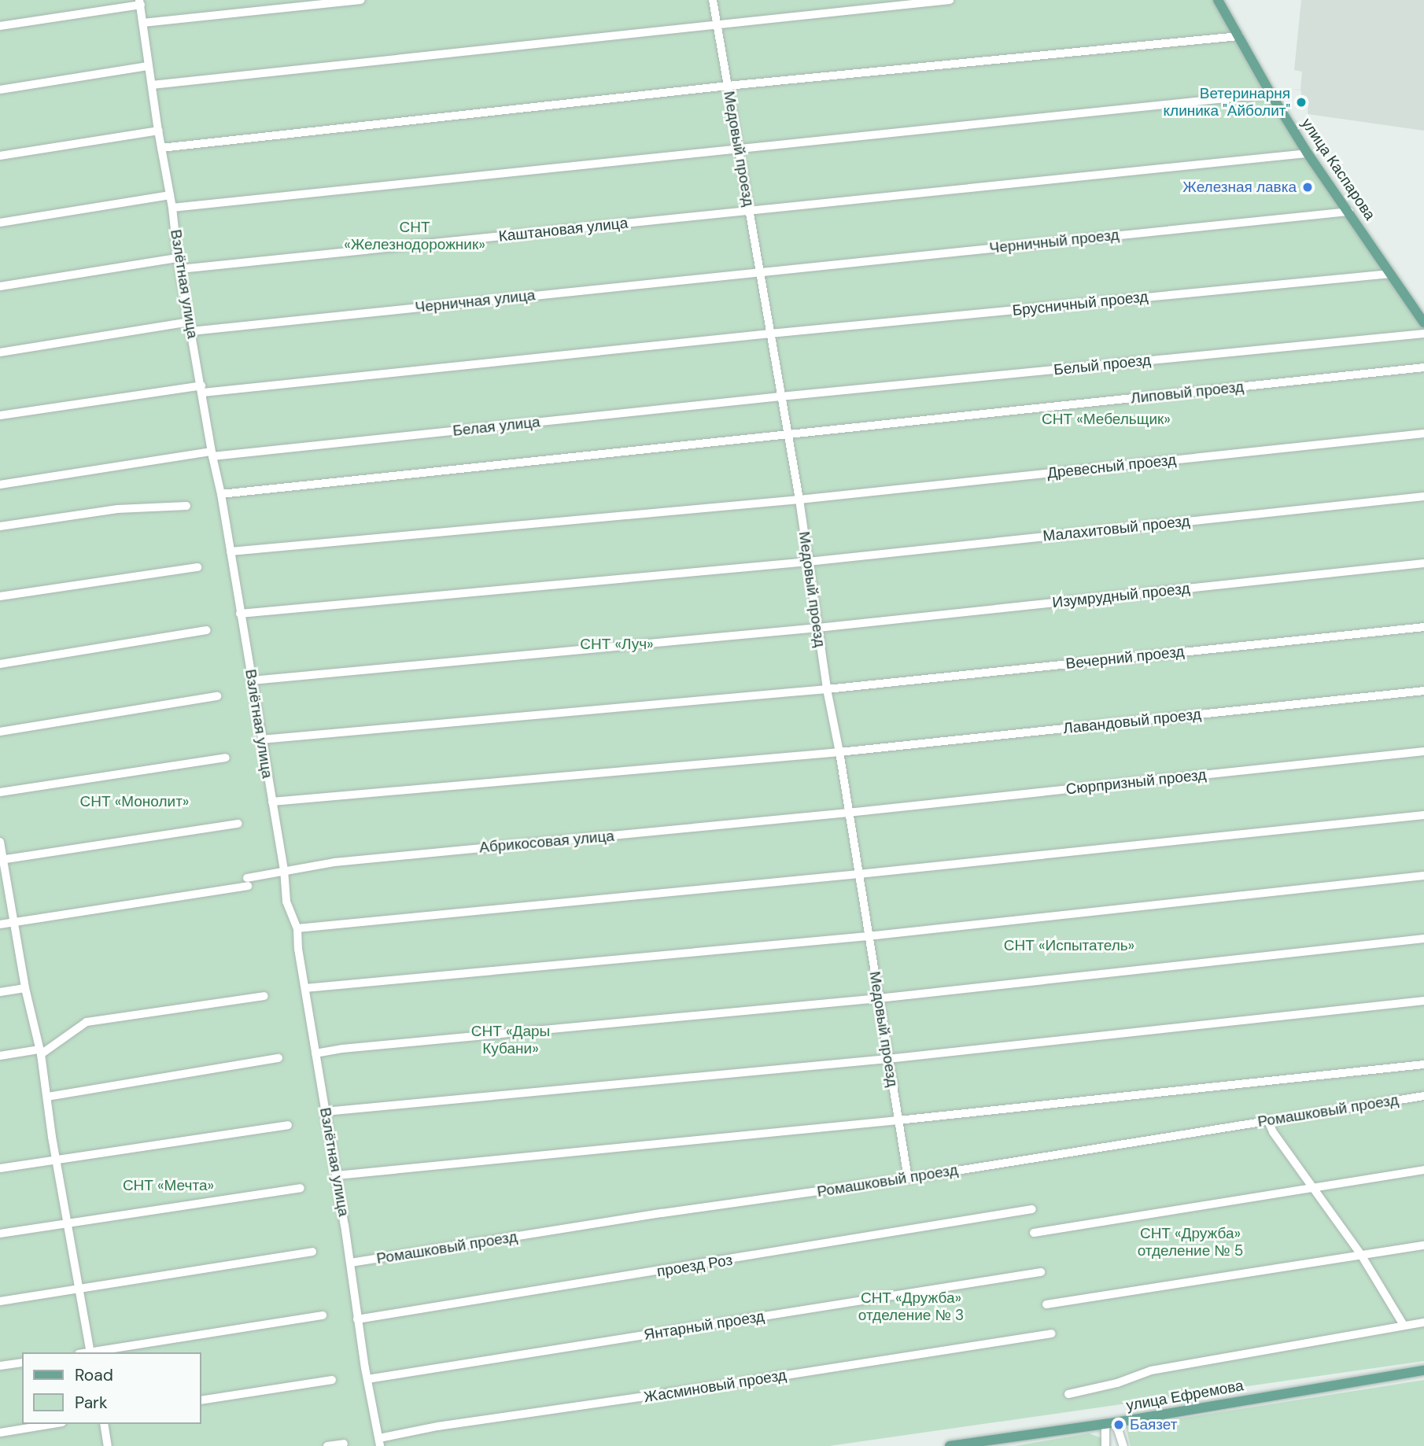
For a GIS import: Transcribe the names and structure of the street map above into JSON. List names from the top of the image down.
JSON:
{
  "streets": {
    "main road": ["улица Каспарова", "улица Ефремова"],
    "street": [
      "Медовый проезд",
      "Каштановая улица",
      "Черничный проезд",
      "Взлётная улица",
      "Черничная улица",
      "Брусничный проезд",
      "Белый проезд",
      "Липовый проезд",
      "Белая улица",
      "Древесный проезд",
      "Малахитовый проезд",
      "Изумрудный проезд",
      "Вечерний проезд",
      "Лавандовый проезд",
      "Сюрпризный проезд",
      "Абрикосовая улица",
      "Ромашковый проезд",
      "проезд Роз",
      "Янтарный проезд",
      "Жасминовый проезд"
    ]
  },
  "crossings": [
    ["Медовый проезд", "Каштановая улица"],
    ["Медовый проезд", "Черничный проезд"],
    ["Медовый проезд", "Черничная улица"],
    ["Медовый проезд", "Брусничный проезд"],
    ["Медовый проезд", "Белый проезд"],
    ["Медовый проезд", "Липовый проезд"],
    ["Медовый проезд", "Белая улица"],
    ["Медовый проезд", "Древесный проезд"],
    ["Медовый проезд", "Малахитовый проезд"],
    ["Медовый проезд", "Изумрудный проезд"],
    ["Медовый проезд", "Вечерний проезд"],
    ["Медовый проезд", "Лавандовый проезд"],
    ["Медовый проезд", "Сюрпризный проезд"],
    ["Медовый проезд", "Абрикосовая улица"],
    ["Медовый проезд", "Ромашковый проезд"],
    ["улица Каспарова", "Каштановая улица"],
    ["улица Каспарова", "Черничный проезд"],
    ["улица Каспарова", "Брусничный проезд"],
    ["Каштановая улица", "Взлётная улица"],
    ["Черничный проезд", "Черничная улица"],
    ["Взлётная улица", "Черничная улица"],
    ["Взлётная улица", "Брусничный проезд"],
    ["Взлётная улица", "Липовый проезд"],
    ["Взлётная улица", "Белая улица"],
    ["Взлётная улица", "Древесный проезд"],
    ["Взлётная улица", "Малахитовый проезд"],
    ["Взлётная улица", "Изумрудный проезд"],
    ["Взлётная улица", "Вечерний проезд"],
    ["Взлётная улица", "Лавандовый проезд"],
    ["Взлётная улица", "Абрикосовая улица"],
    ["Взлётная улица", "Ромашковый проезд"],
    ["Взлётная улица", "проезд Роз"],
    ["Взлётная улица", "Янтарный проезд"],
    ["Взлётная улица", "Жасминовый проезд"],
    ["Белый проезд", "Белая улица"],
    ["Сюрпризный проезд", "Абрикосовая улица"]
  ],
  "parks": [
    "СНТ «Железнодорожник»",
    "СНТ «Мебельщик»",
    "СНТ «Луч»",
    "СНТ «Монолит»",
    "СНТ «Испытатель»",
    "СНТ «Дары Кубани»",
    "СНТ «Мечта»",
    "СНТ «Дружба» отделение № 5",
    "СНТ «Дружба» отделение № 3"
  ],
  "places": ["Ветеринарня клиника \"Айболит\"", "Железная лавка", "Баязет"],
  "legend": ["Road", "Park"]
}
